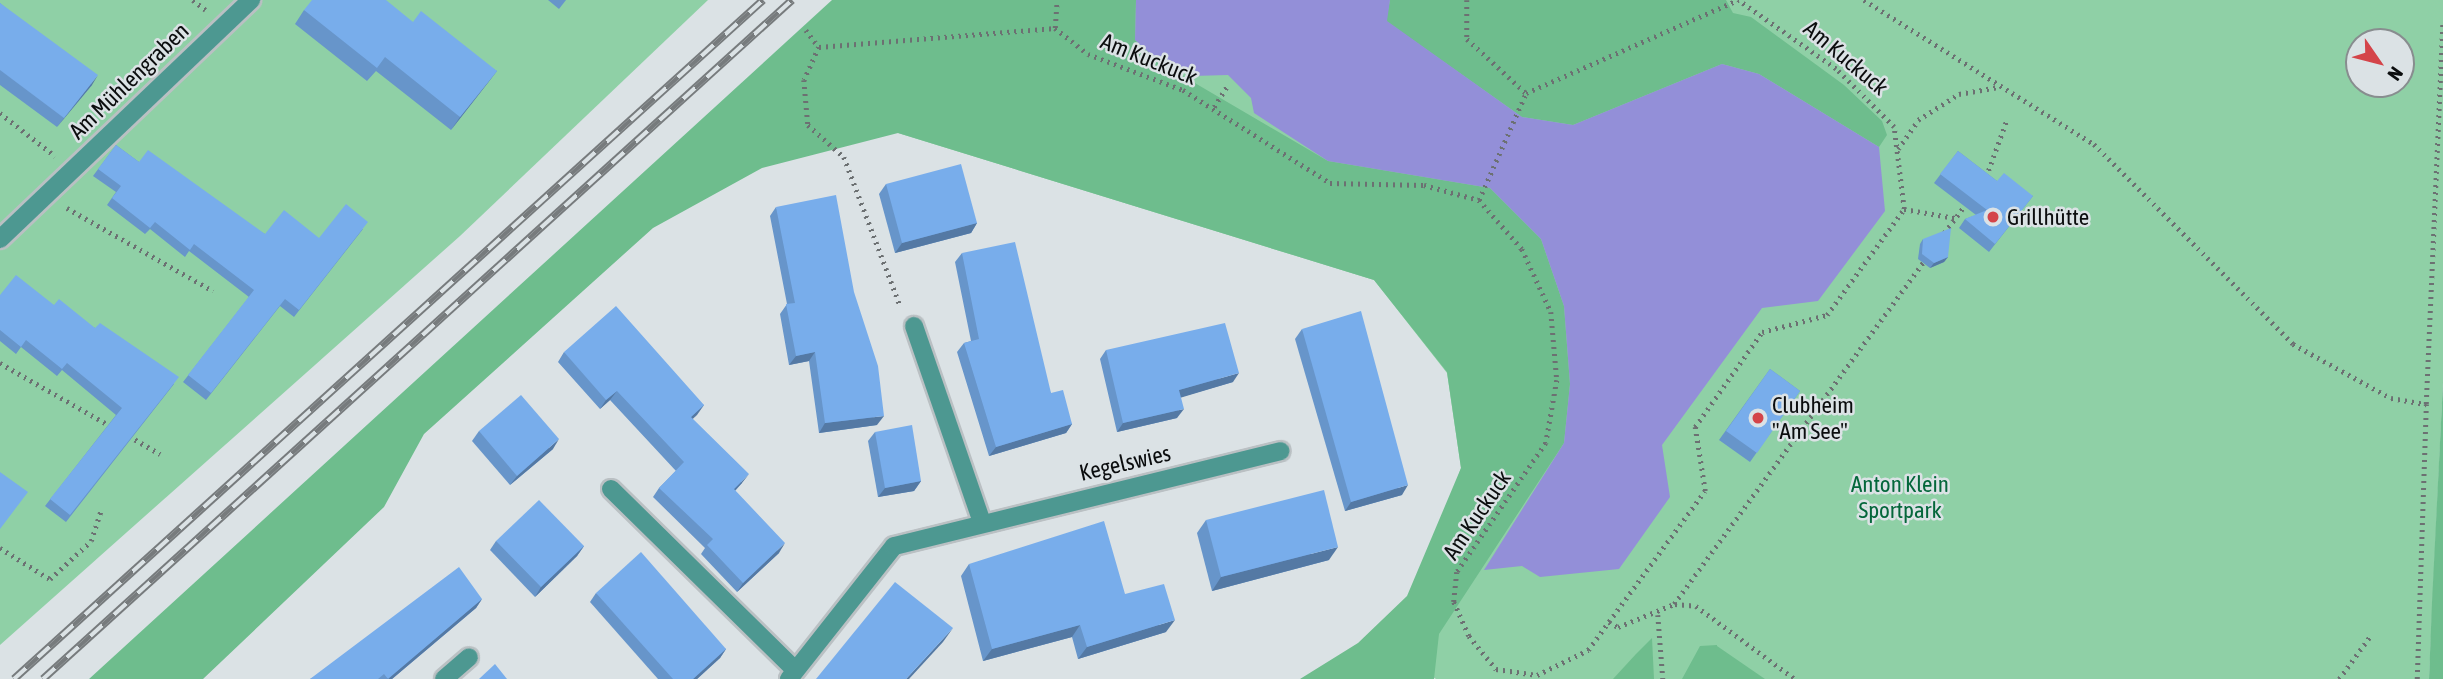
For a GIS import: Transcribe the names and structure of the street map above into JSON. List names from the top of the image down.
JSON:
{
  "streets": {
    "street": ["Am Mühlengraben", "Kegelswies"],
    "path": ["Am Kuckuck"]
  },
  "parks": ["Anton Klein Sportpark"],
  "places": ["Grillhütte", "Clubheim \"Am See\""],
  "north": "bottom right"
}
